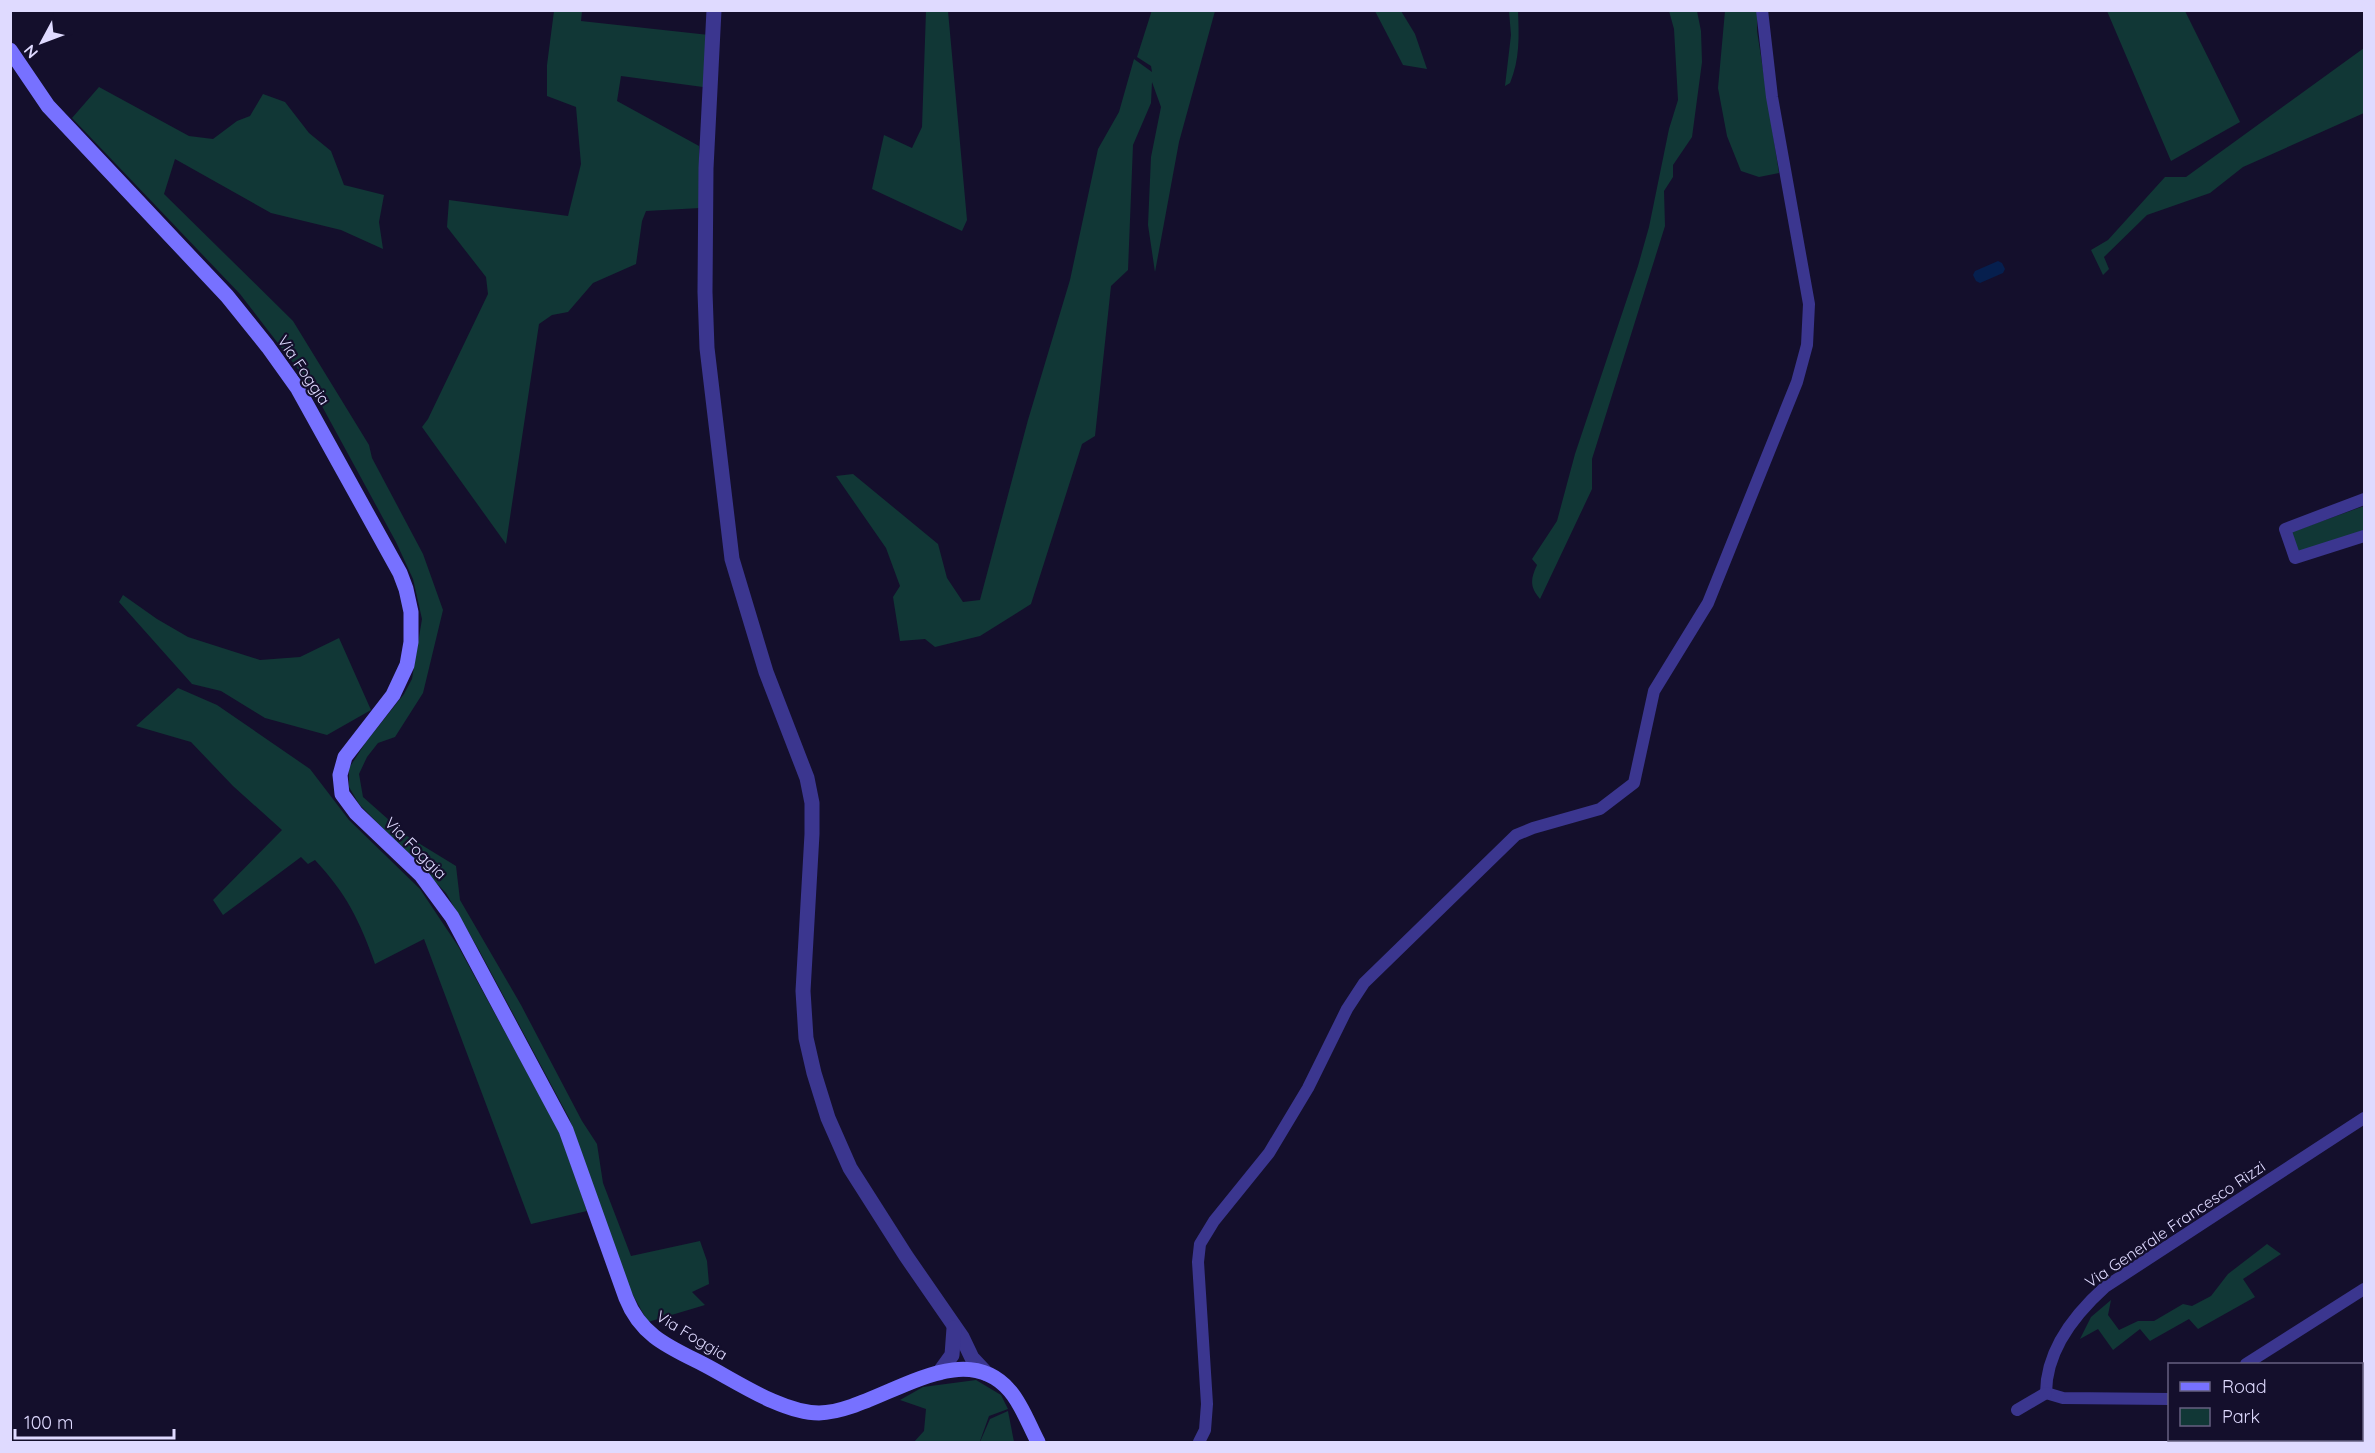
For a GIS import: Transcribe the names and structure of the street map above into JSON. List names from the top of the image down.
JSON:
{
  "streets": {
    "main road": ["Via Foggia"],
    "street": ["Via Generale Francesco Rizzi"]
  },
  "legend": ["Road", "Park"],
  "scale_bar": "100 m",
  "north": "bottom left"
}
